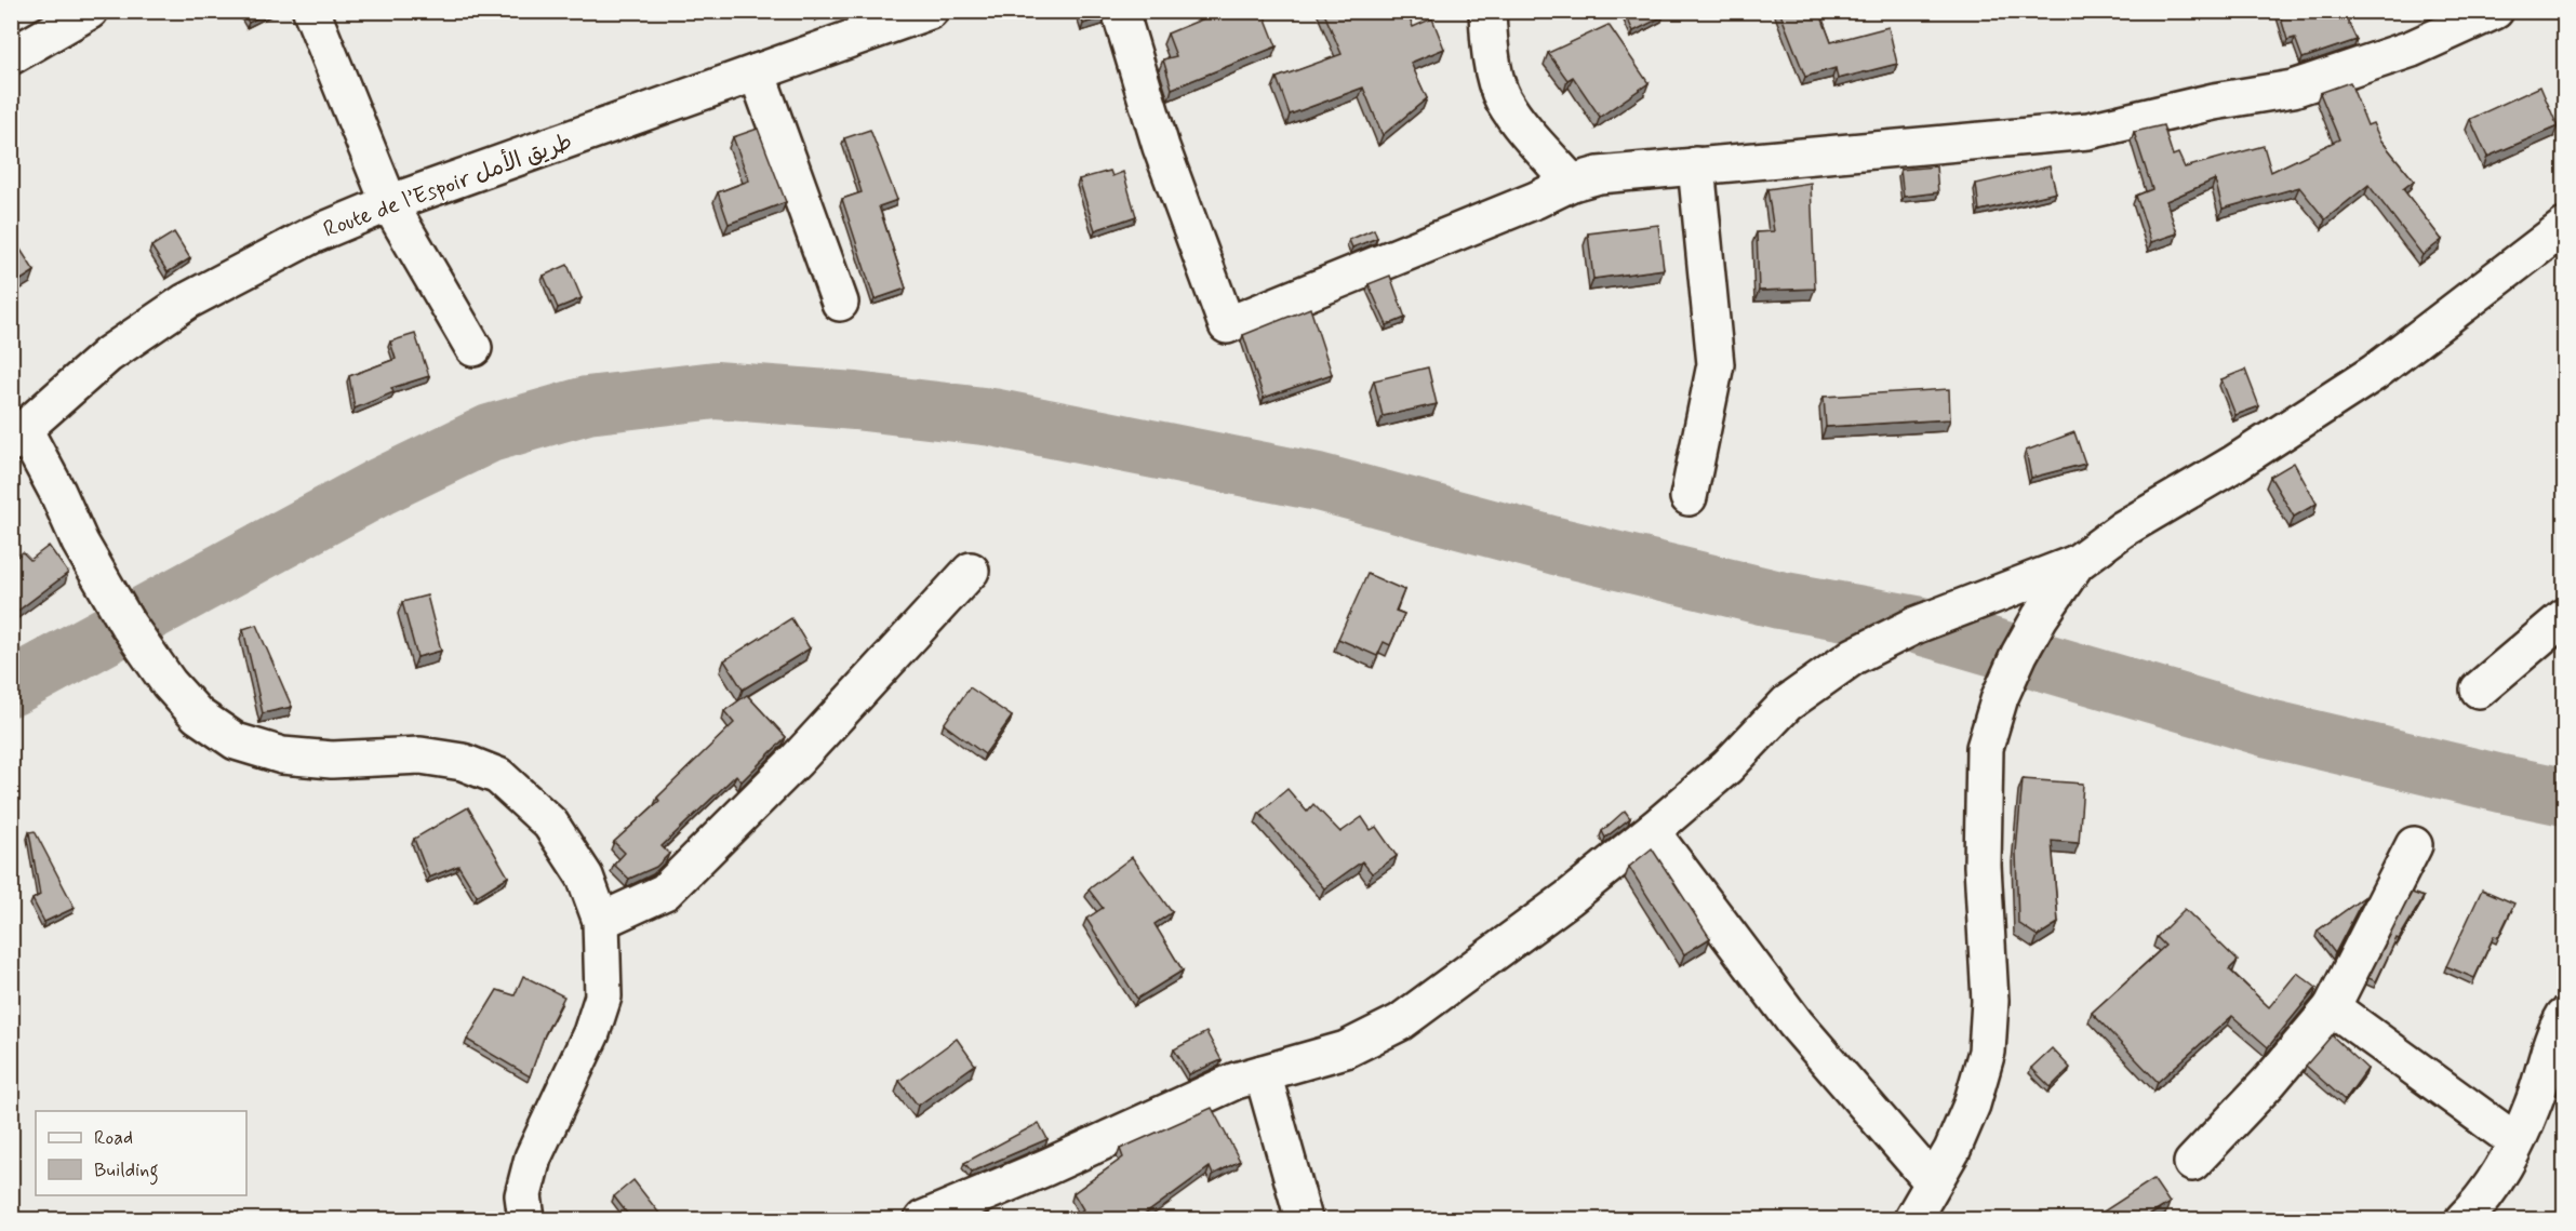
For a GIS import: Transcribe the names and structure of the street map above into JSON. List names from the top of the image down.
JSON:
{
  "streets": {
    "main road": ["Route de l’Espoir طريق الأمل"]
  },
  "legend": ["Road", "Building"]
}
